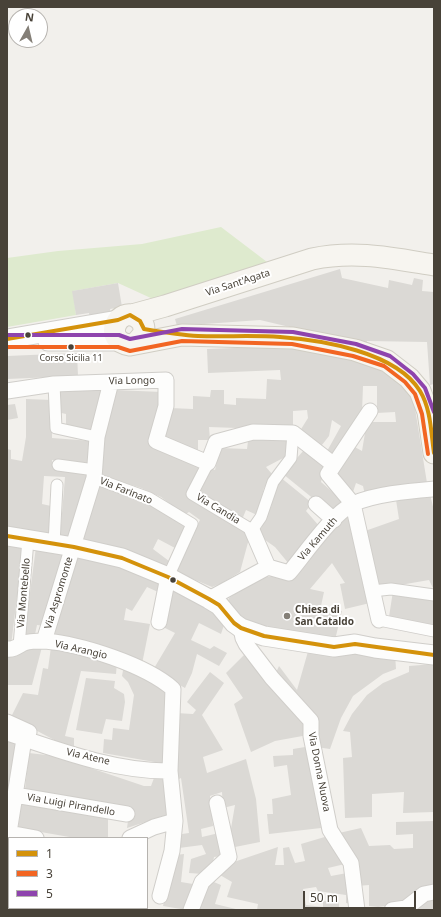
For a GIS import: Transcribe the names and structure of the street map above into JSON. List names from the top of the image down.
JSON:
{
  "streets": {
    "main road": ["Via Sant'Agata"],
    "street": [
      "Via Longo",
      "Via Farinato",
      "Via Candia",
      "Via Kamuth",
      "Via Montebello",
      "Via Aspromonte",
      "Via Arangio",
      "Via Atene",
      "Via Donna Nuova",
      "Via Luigi Pirandello"
    ]
  },
  "crossings": [
    ["Via Longo", "Via Candia"],
    ["Via Longo", "Via Aspromonte"],
    ["Via Farinato", "Via Aspromonte"],
    ["Via Montebello", "Via Arangio"],
    ["Via Aspromonte", "Via Arangio"],
    ["Via Arangio", "Via Atene"],
    ["Via Atene", "Via Luigi Pirandello"]
  ],
  "places": ["Corso Sicilia 11", "Chiesa di San Cataldo"],
  "lines": ["transit line 1", "transit line 5", "transit line 3"],
  "legend": ["1", "3", "5"],
  "scale_bar": "50 m",
  "north": "top"
}
